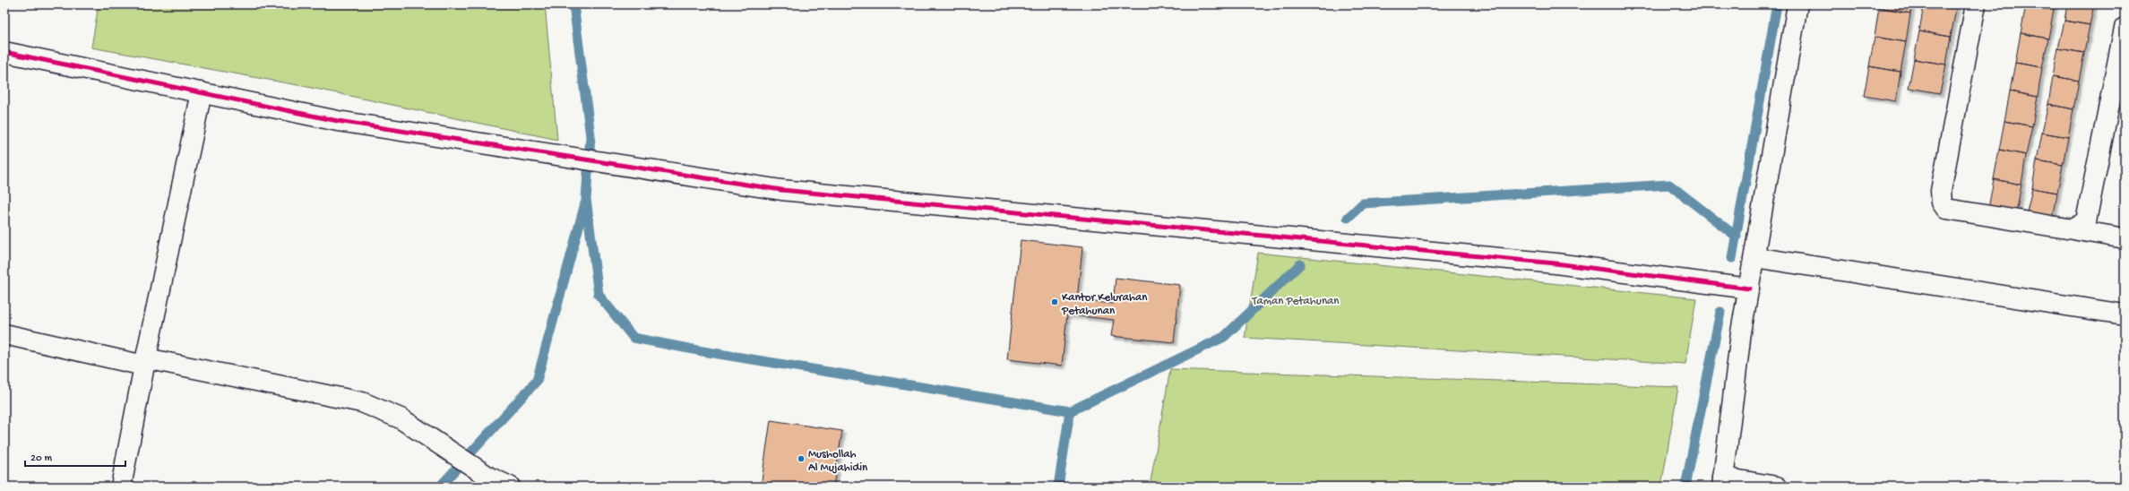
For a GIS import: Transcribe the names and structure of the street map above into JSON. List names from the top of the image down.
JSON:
{
  "parks": ["Taman Petahunan"],
  "places": ["Kantor Kelurahan Petahunan", "Mushollah Al Mujahidin"],
  "scale_bar": "20 m"
}
